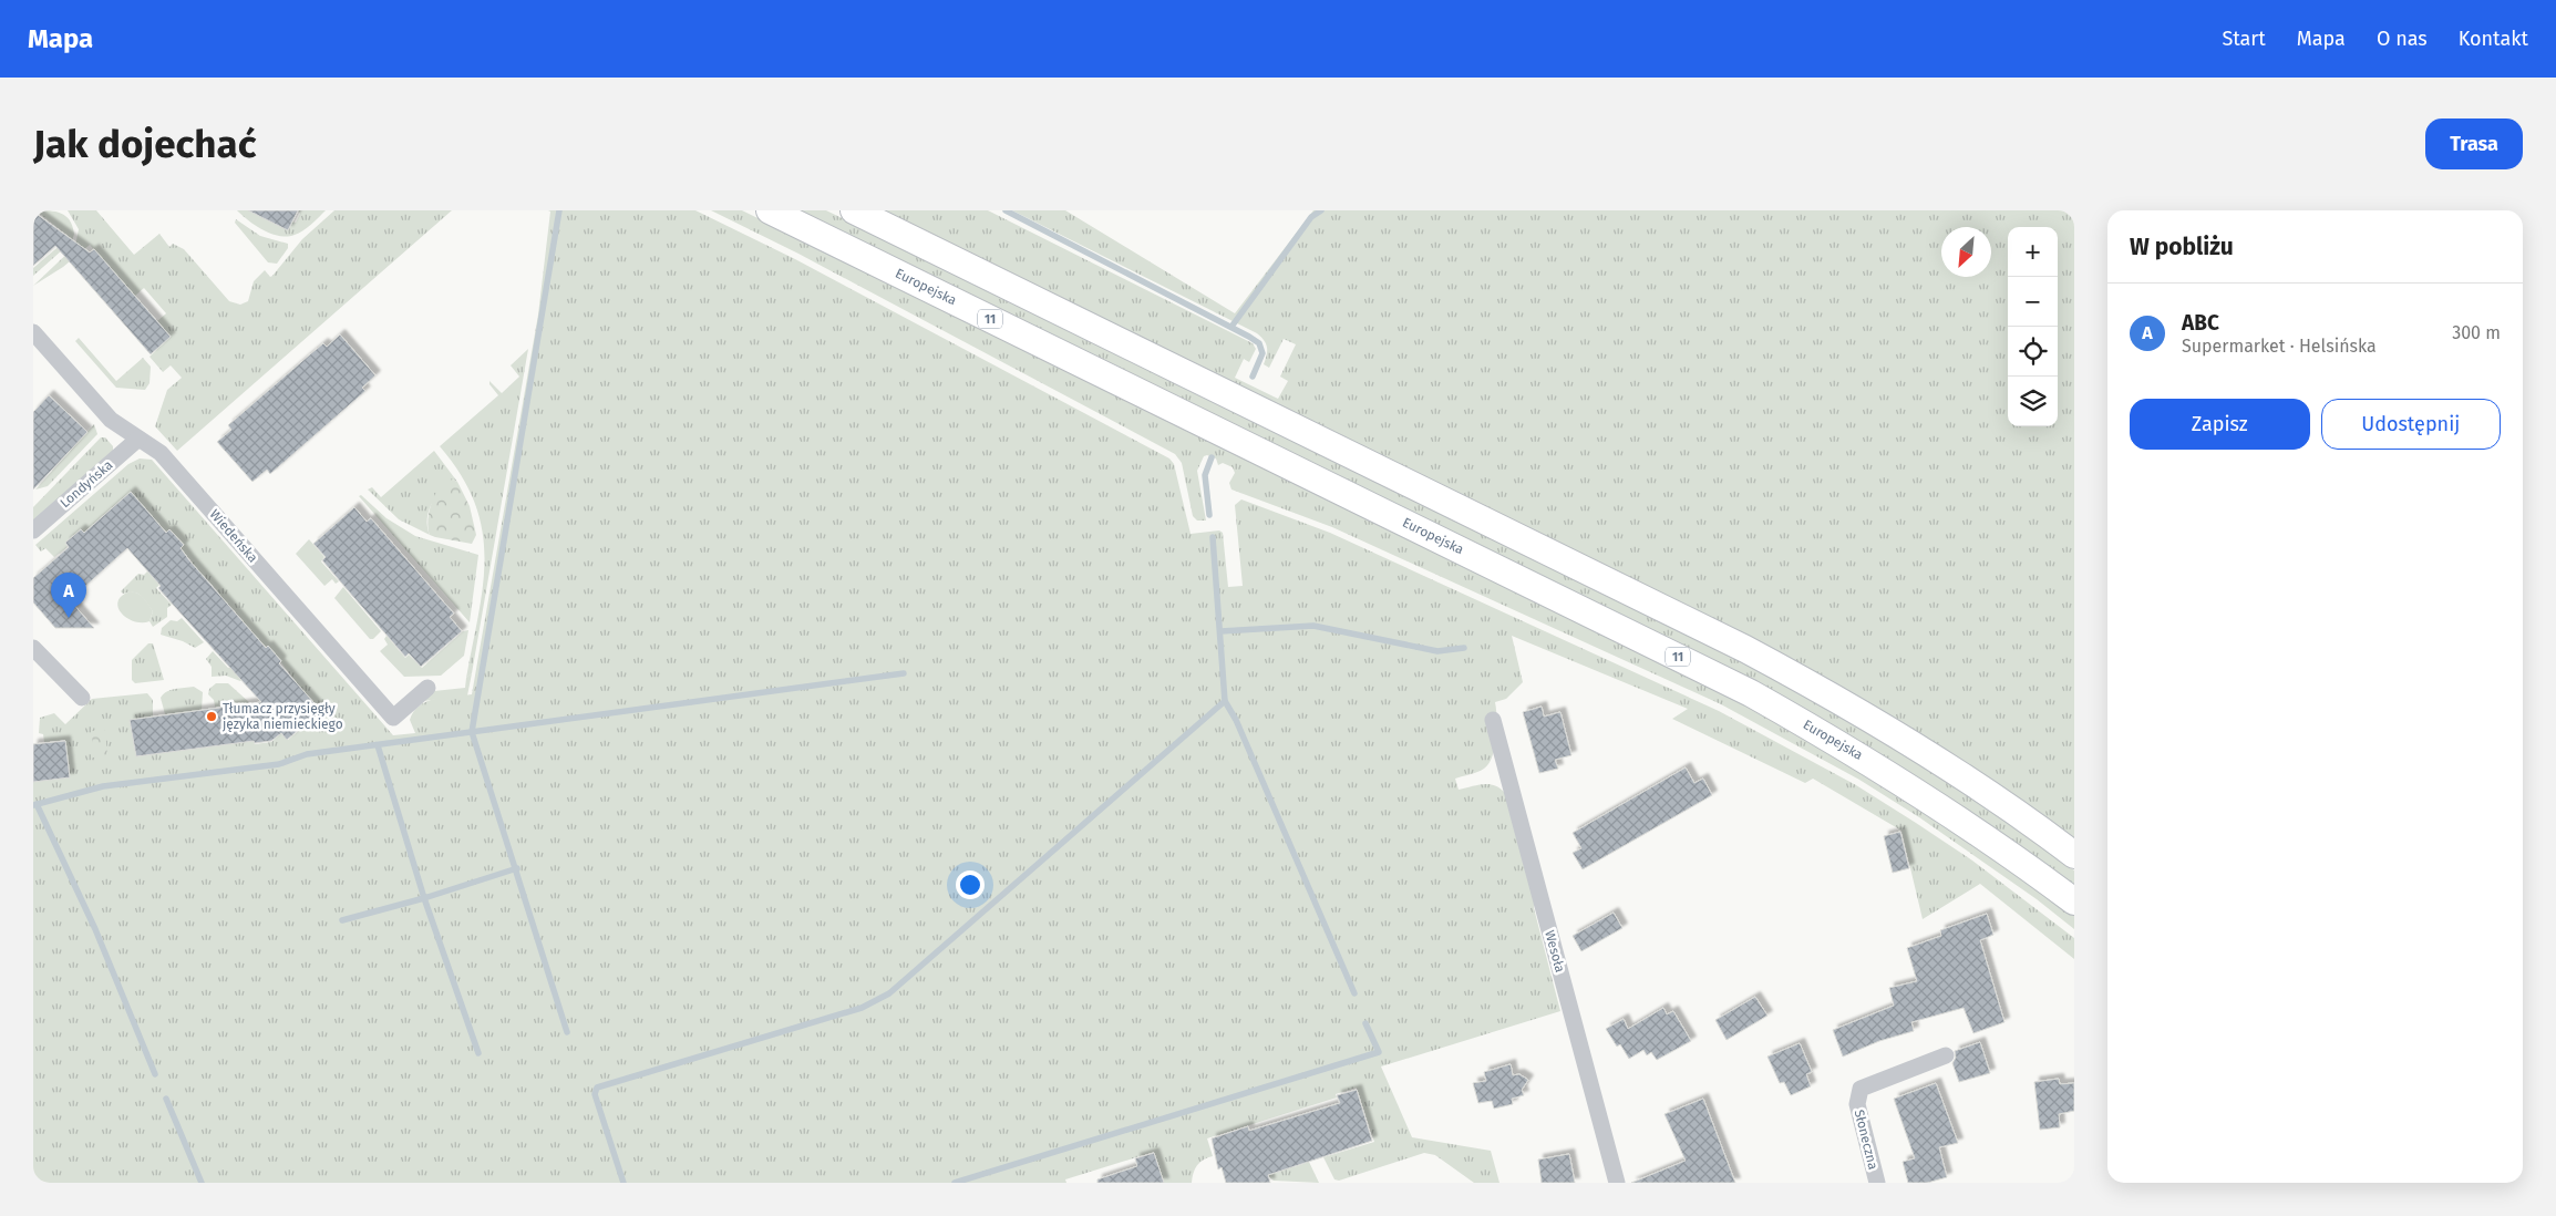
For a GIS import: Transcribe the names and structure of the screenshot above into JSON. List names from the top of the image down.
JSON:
{
  "streets": {
    "main road": ["Europejska", "11"],
    "street": [
      "Londyńska",
      "Wiedeńska",
      "Wesoła",
      "Słoneczna"
    ]
  },
  "crossings": [
    ["Londyńska", "Wiedeńska"]
  ],
  "places": ["Tłumacz przysięgły języka niemieckiego"],
  "north": "bottom left",
  "page": {
    "header": "Mapa",
    "nav": [
      "Start",
      "Mapa",
      "O nas",
      "Kontakt"
    ],
    "buttons": [
      "Trasa",
      ["Zapisz", "Udostępnij"]
    ],
    "title": "Jak dojechać",
    "heading": "W pobliżu",
    "map_buttons": ["+", "−"],
    "list": [
      {
        "mark": "A",
        "name": "ABC",
        "note": "Supermarket · Helsińska",
        "value": "300 m"
      }
    ],
    "pins": "A"
  }
}
